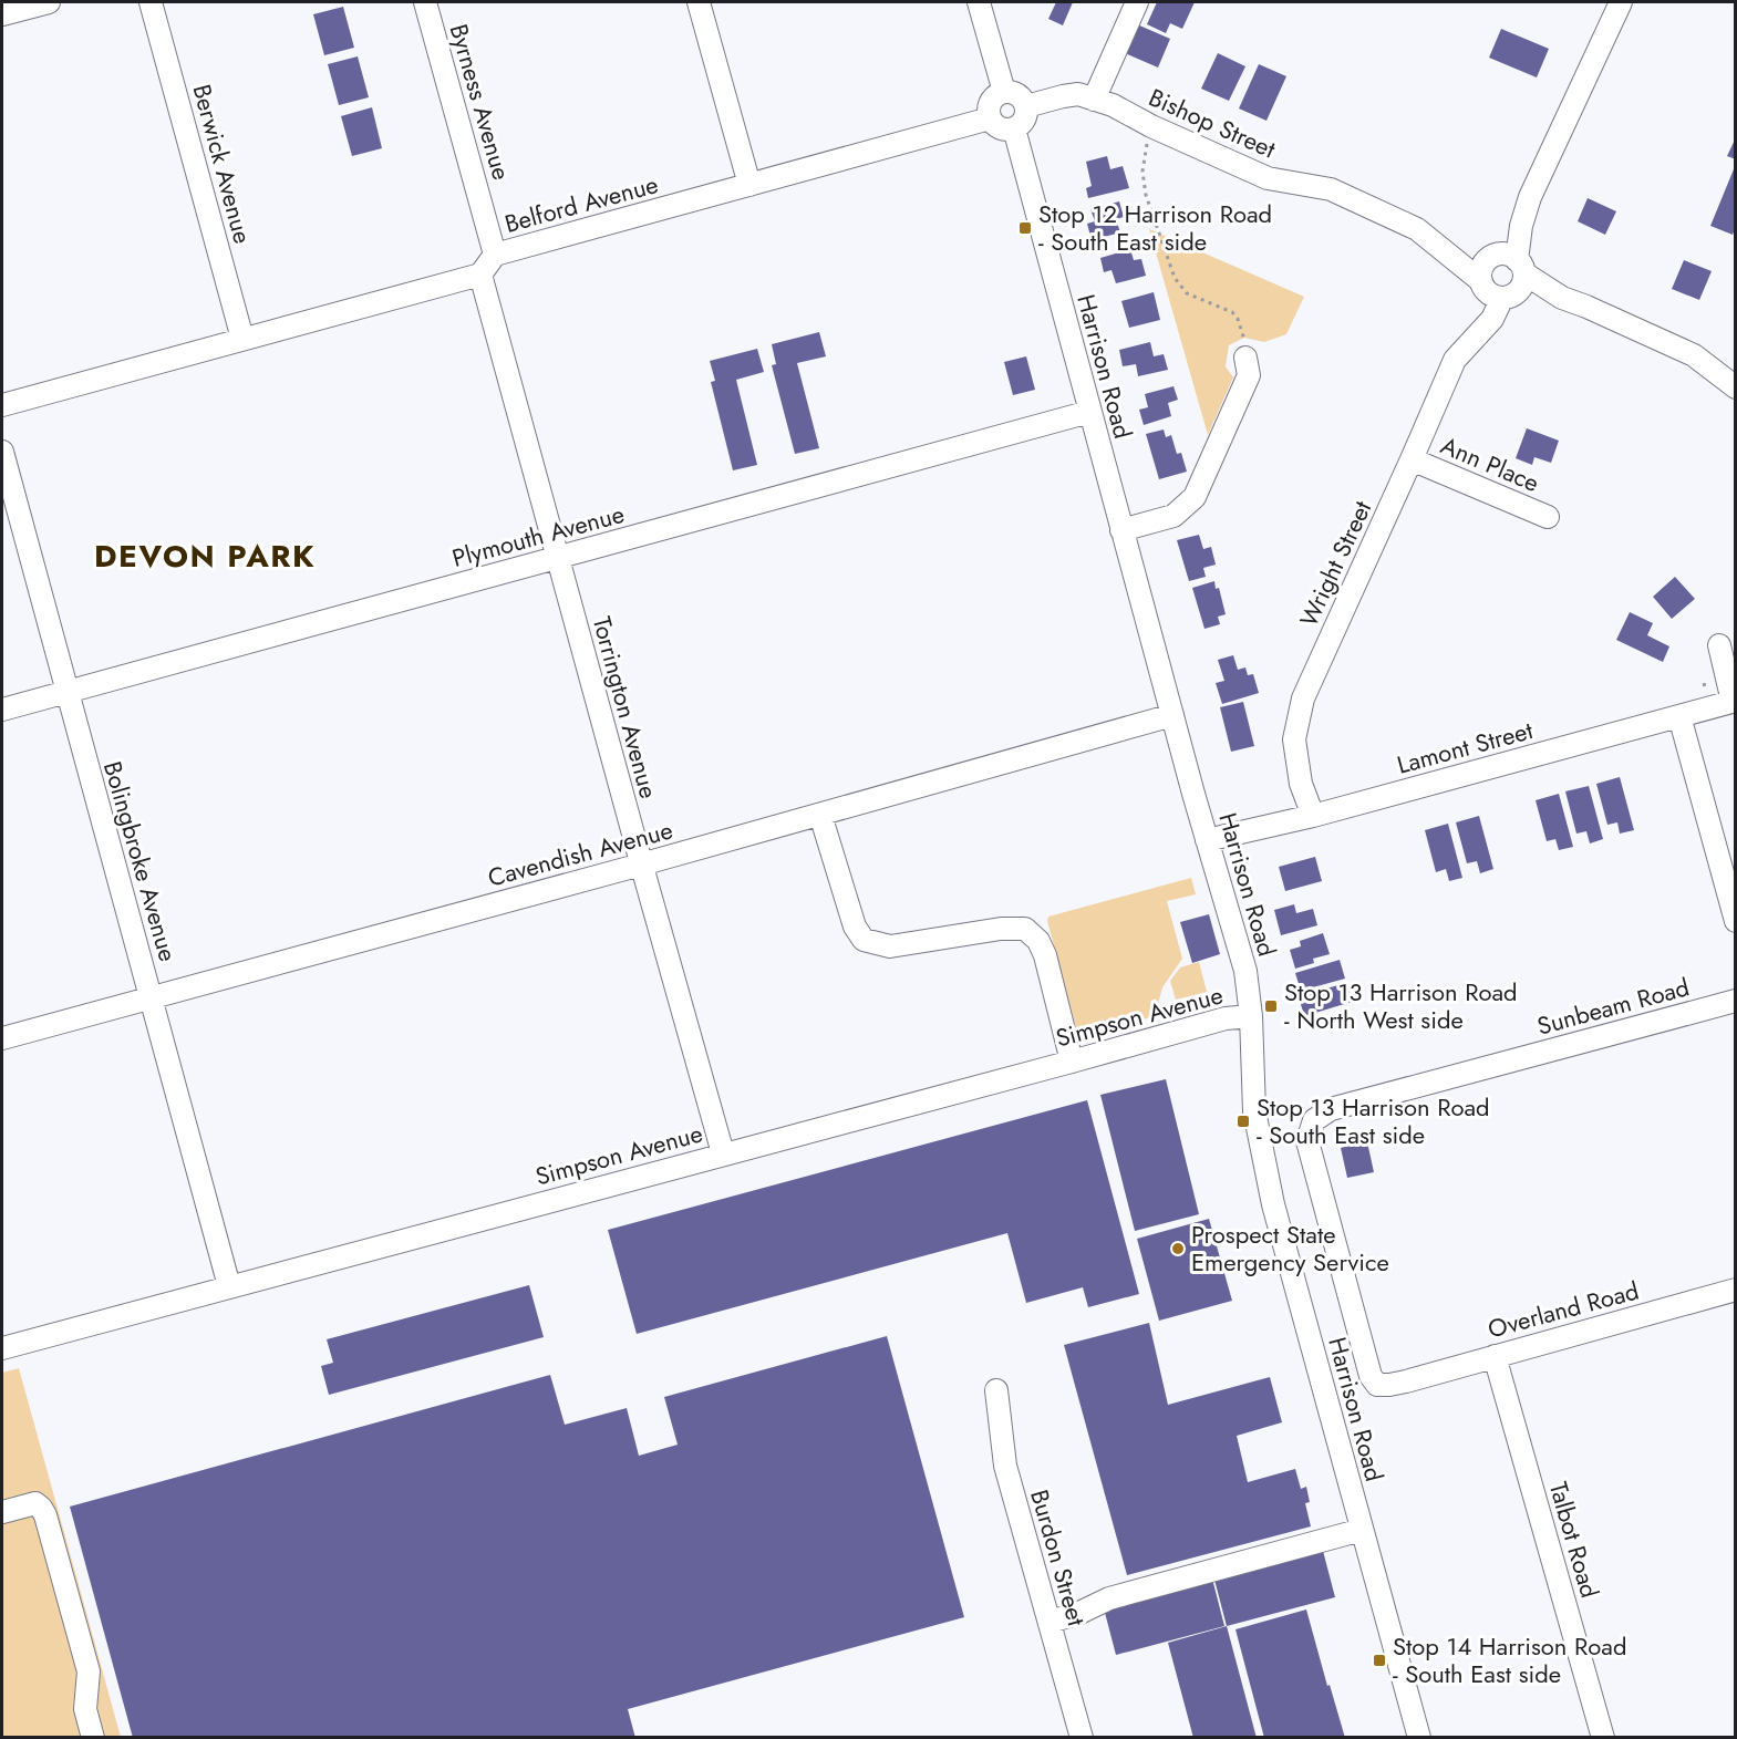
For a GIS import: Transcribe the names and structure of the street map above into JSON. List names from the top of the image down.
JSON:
{
  "streets": {
    "street": [
      "Byrness Avenue",
      "Bishop Street",
      "Berwick Avenue",
      "Belford Avenue",
      "Harrison Road",
      "Ann Place",
      "Plymouth Avenue",
      "Wright Street",
      "Torrington Avenue",
      "Lamont Street",
      "Cavendish Avenue",
      "Bolingbroke Avenue",
      "Sunbeam Road",
      "Simpson Avenue",
      "Overland Road",
      "Talbot Road",
      "Burdon Street"
    ]
  },
  "crossings": [
    ["Byrness Avenue", "Belford Avenue"],
    ["Bishop Street", "Belford Avenue"],
    ["Bishop Street", "Harrison Road"],
    ["Bishop Street", "Wright Street"],
    ["Belford Avenue", "Harrison Road"],
    ["Belford Avenue", "Torrington Avenue"],
    ["Harrison Road", "Plymouth Avenue"],
    ["Harrison Road", "Lamont Street"],
    ["Harrison Road", "Cavendish Avenue"],
    ["Harrison Road", "Simpson Avenue"],
    ["Ann Place", "Wright Street"],
    ["Plymouth Avenue", "Torrington Avenue"],
    ["Plymouth Avenue", "Bolingbroke Avenue"],
    ["Wright Street", "Lamont Street"],
    ["Torrington Avenue", "Cavendish Avenue"],
    ["Torrington Avenue", "Simpson Avenue"],
    ["Cavendish Avenue", "Bolingbroke Avenue"],
    ["Bolingbroke Avenue", "Simpson Avenue"],
    ["Sunbeam Road", "Overland Road"],
    ["Overland Road", "Talbot Road"]
  ],
  "districts": ["DEVON PARK"],
  "places": {
    "transit": [
      "Stop 12 Harrison Road - South East side",
      "Stop 13 Harrison Road - North West side",
      "Stop 13 Harrison Road - South East side",
      "Stop 14 Harrison Road - South East side"
    ],
    "other": ["Prospect State Emergency Service"]
  }
}
